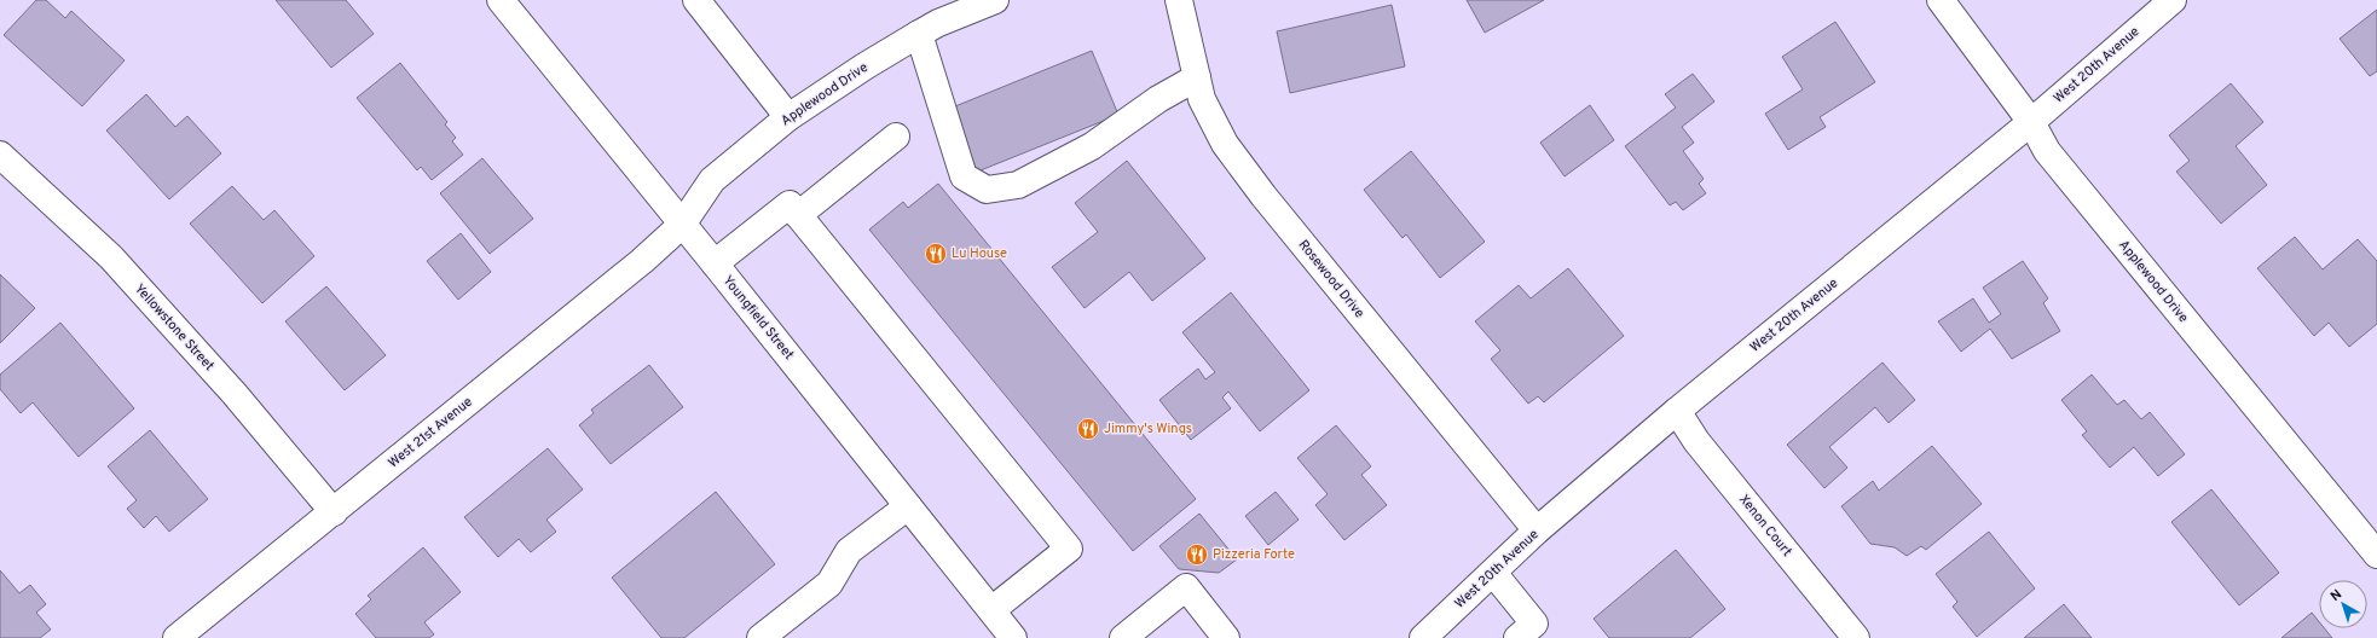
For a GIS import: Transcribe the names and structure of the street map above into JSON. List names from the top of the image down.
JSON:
{
  "streets": {
    "street": [
      "West 20th Avenue",
      "Applewood Drive",
      "Rosewood Drive",
      "Youngfield Street",
      "Yellowstone Street",
      "West 21st Avenue",
      "Xenon Court"
    ]
  },
  "crossings": [
    ["West 20th Avenue", "Applewood Drive"],
    ["West 20th Avenue", "Rosewood Drive"],
    ["West 20th Avenue", "Xenon Court"],
    ["Applewood Drive", "Youngfield Street"],
    ["Applewood Drive", "West 21st Avenue"],
    ["Youngfield Street", "West 21st Avenue"],
    ["Yellowstone Street", "West 21st Avenue"]
  ],
  "places": {
    "restaurant": ["Lu House", "Jimmy's Wings", "Pizzeria Forte"]
  },
  "north": "top left"
}
